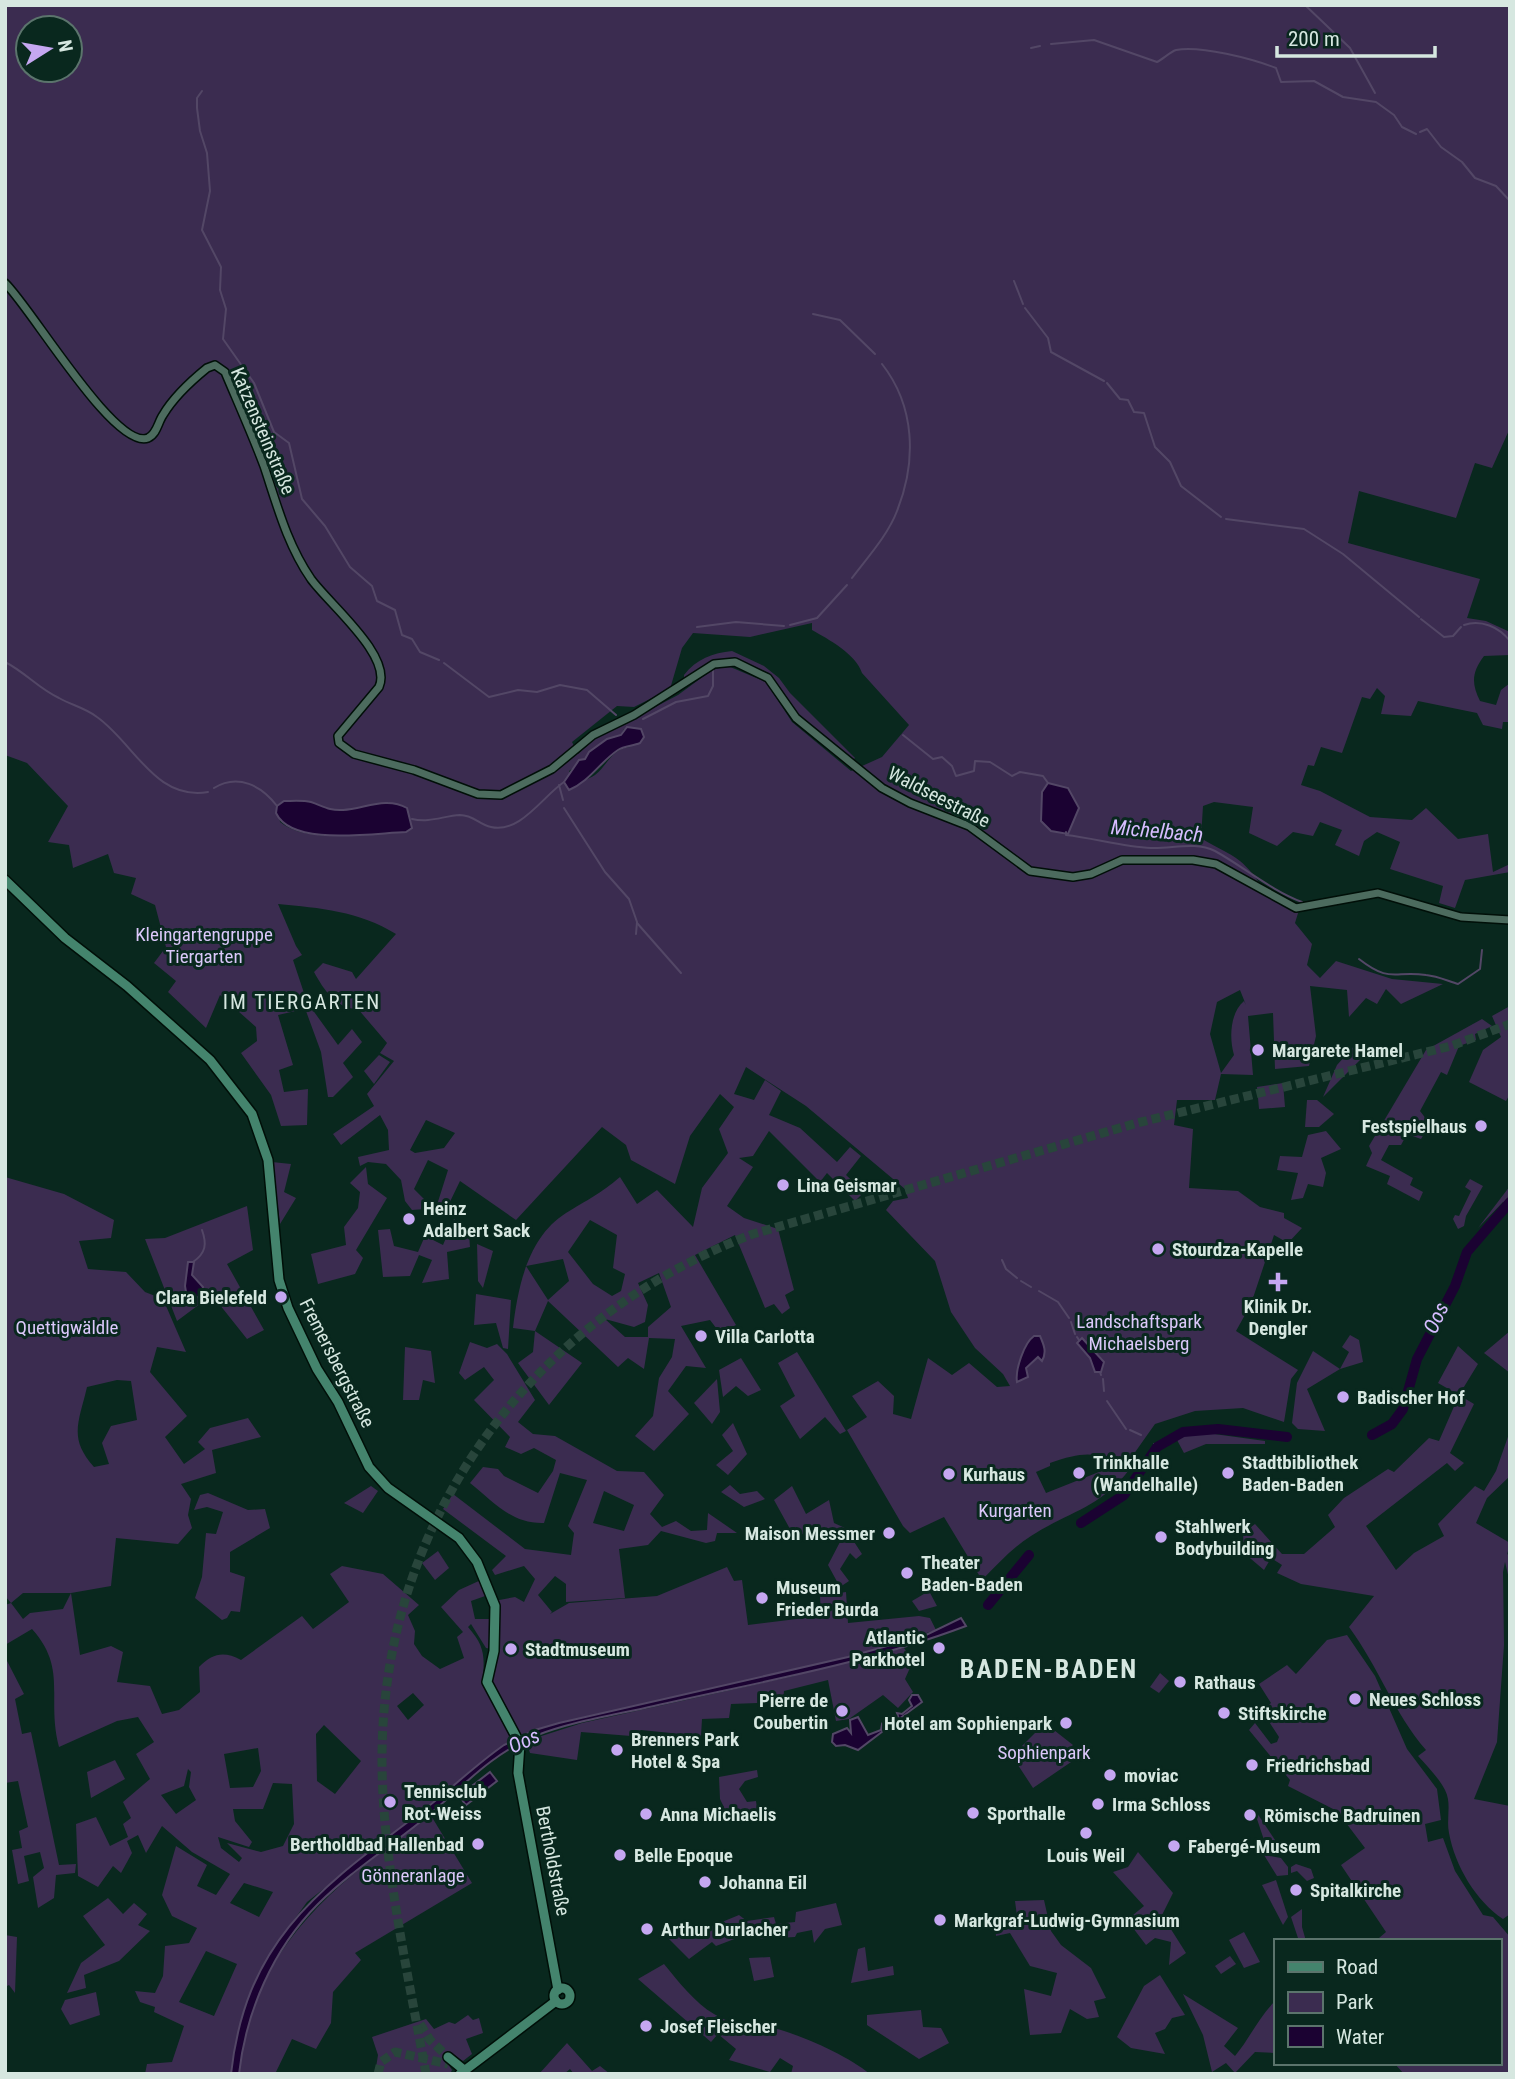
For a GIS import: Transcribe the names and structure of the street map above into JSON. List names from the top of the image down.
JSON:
{
  "streets": {
    "main road": ["Fremersbergstraße", "Bertholdstraße"],
    "street": ["Katzensteinstraße", "Waldseestraße"]
  },
  "crossings": [
    ["Katzensteinstraße", "Waldseestraße"],
    ["Fremersbergstraße", "Bertholdstraße"]
  ],
  "districts": ["IM TIERGARTEN", "BADEN-BADEN"],
  "water": ["Michelbach", "Oos"],
  "parks": [
    "Kleingartengruppe Tiergarten",
    "Landschaftspark Michaelsberg",
    "Quettigwäldle",
    "Kurgarten",
    "Sophienpark",
    "Gönneranlage"
  ],
  "places": {
    "other": [
      "Margarete Hamel",
      "Festspielhaus",
      "Lina Geismar",
      "Heinz Adalbert Sack",
      "Stourdza-Kapelle",
      "Clara Bielefeld",
      "Villa Carlotta",
      "Badischer Hof",
      "Trinkhalle (Wandelhalle)",
      "Stadtbibliothek Baden-Baden",
      "Kurhaus",
      "Maison Messmer",
      "Stahlwerk Bodybuilding",
      "Theater Baden-Baden",
      "Museum Frieder Burda",
      "Atlantic Parkhotel",
      "Stadtmuseum",
      "Rathaus",
      "Neues Schloss",
      "Pierre de Coubertin",
      "Stiftskirche",
      "Hotel am Sophienpark",
      "Brenners Park Hotel & Spa",
      "Friedrichsbad",
      "moviac",
      "Tennisclub Rot-Weiss",
      "Irma Schloss",
      "Sporthalle",
      "Anna Michaelis",
      "Römische Badruinen",
      "Louis Weil",
      "Bertholdbad Hallenbad",
      "Fabergé-Museum",
      "Belle Epoque",
      "Johanna Eil",
      "Spitalkirche",
      "Markgraf-Ludwig-Gymnasium",
      "Arthur Durlacher",
      "Josef Fleischer"
    ],
    "health": ["Klinik Dr. Dengler"]
  },
  "legend": ["Road", "Park", "Water"],
  "scale_bar": "200 m",
  "north": "right"
}
